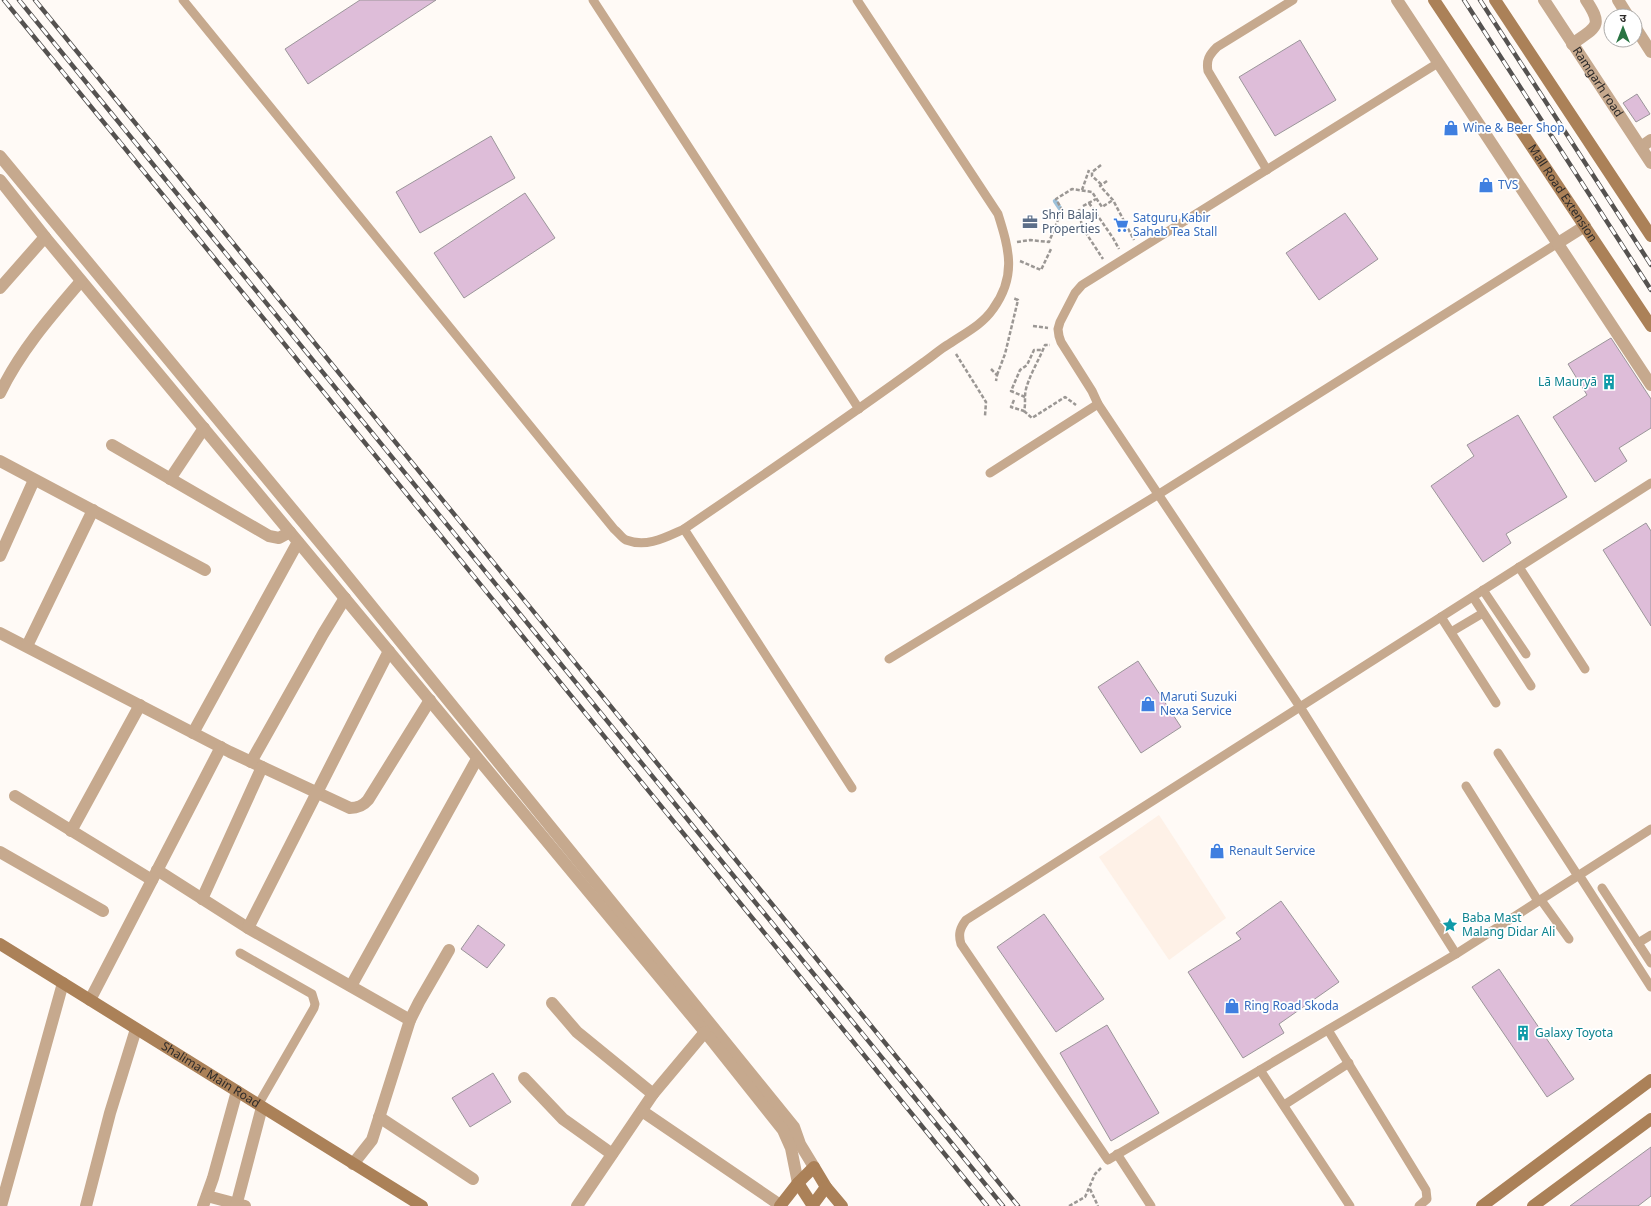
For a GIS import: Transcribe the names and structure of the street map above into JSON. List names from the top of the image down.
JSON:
{
  "streets": {
    "street": ["Ramgarh road", "Mall Road Extension", "Shalimar Main Road"]
  },
  "places": {
    "shop": [
      "Wine & Beer Shop",
      "TVS",
      "Maruti Suzuki Nexa Service",
      "Renault Service",
      "Ring Road Skoda"
    ],
    "office": ["Shri Balaji Properties"],
    "supermarket": ["Satguru Kabir Saheb Tea Stall"],
    "building": ["Lā Mauryā", "Galaxy Toyota"],
    "place": ["Baba Mast Malang Didar Ali"]
  },
  "north": "top"
}
